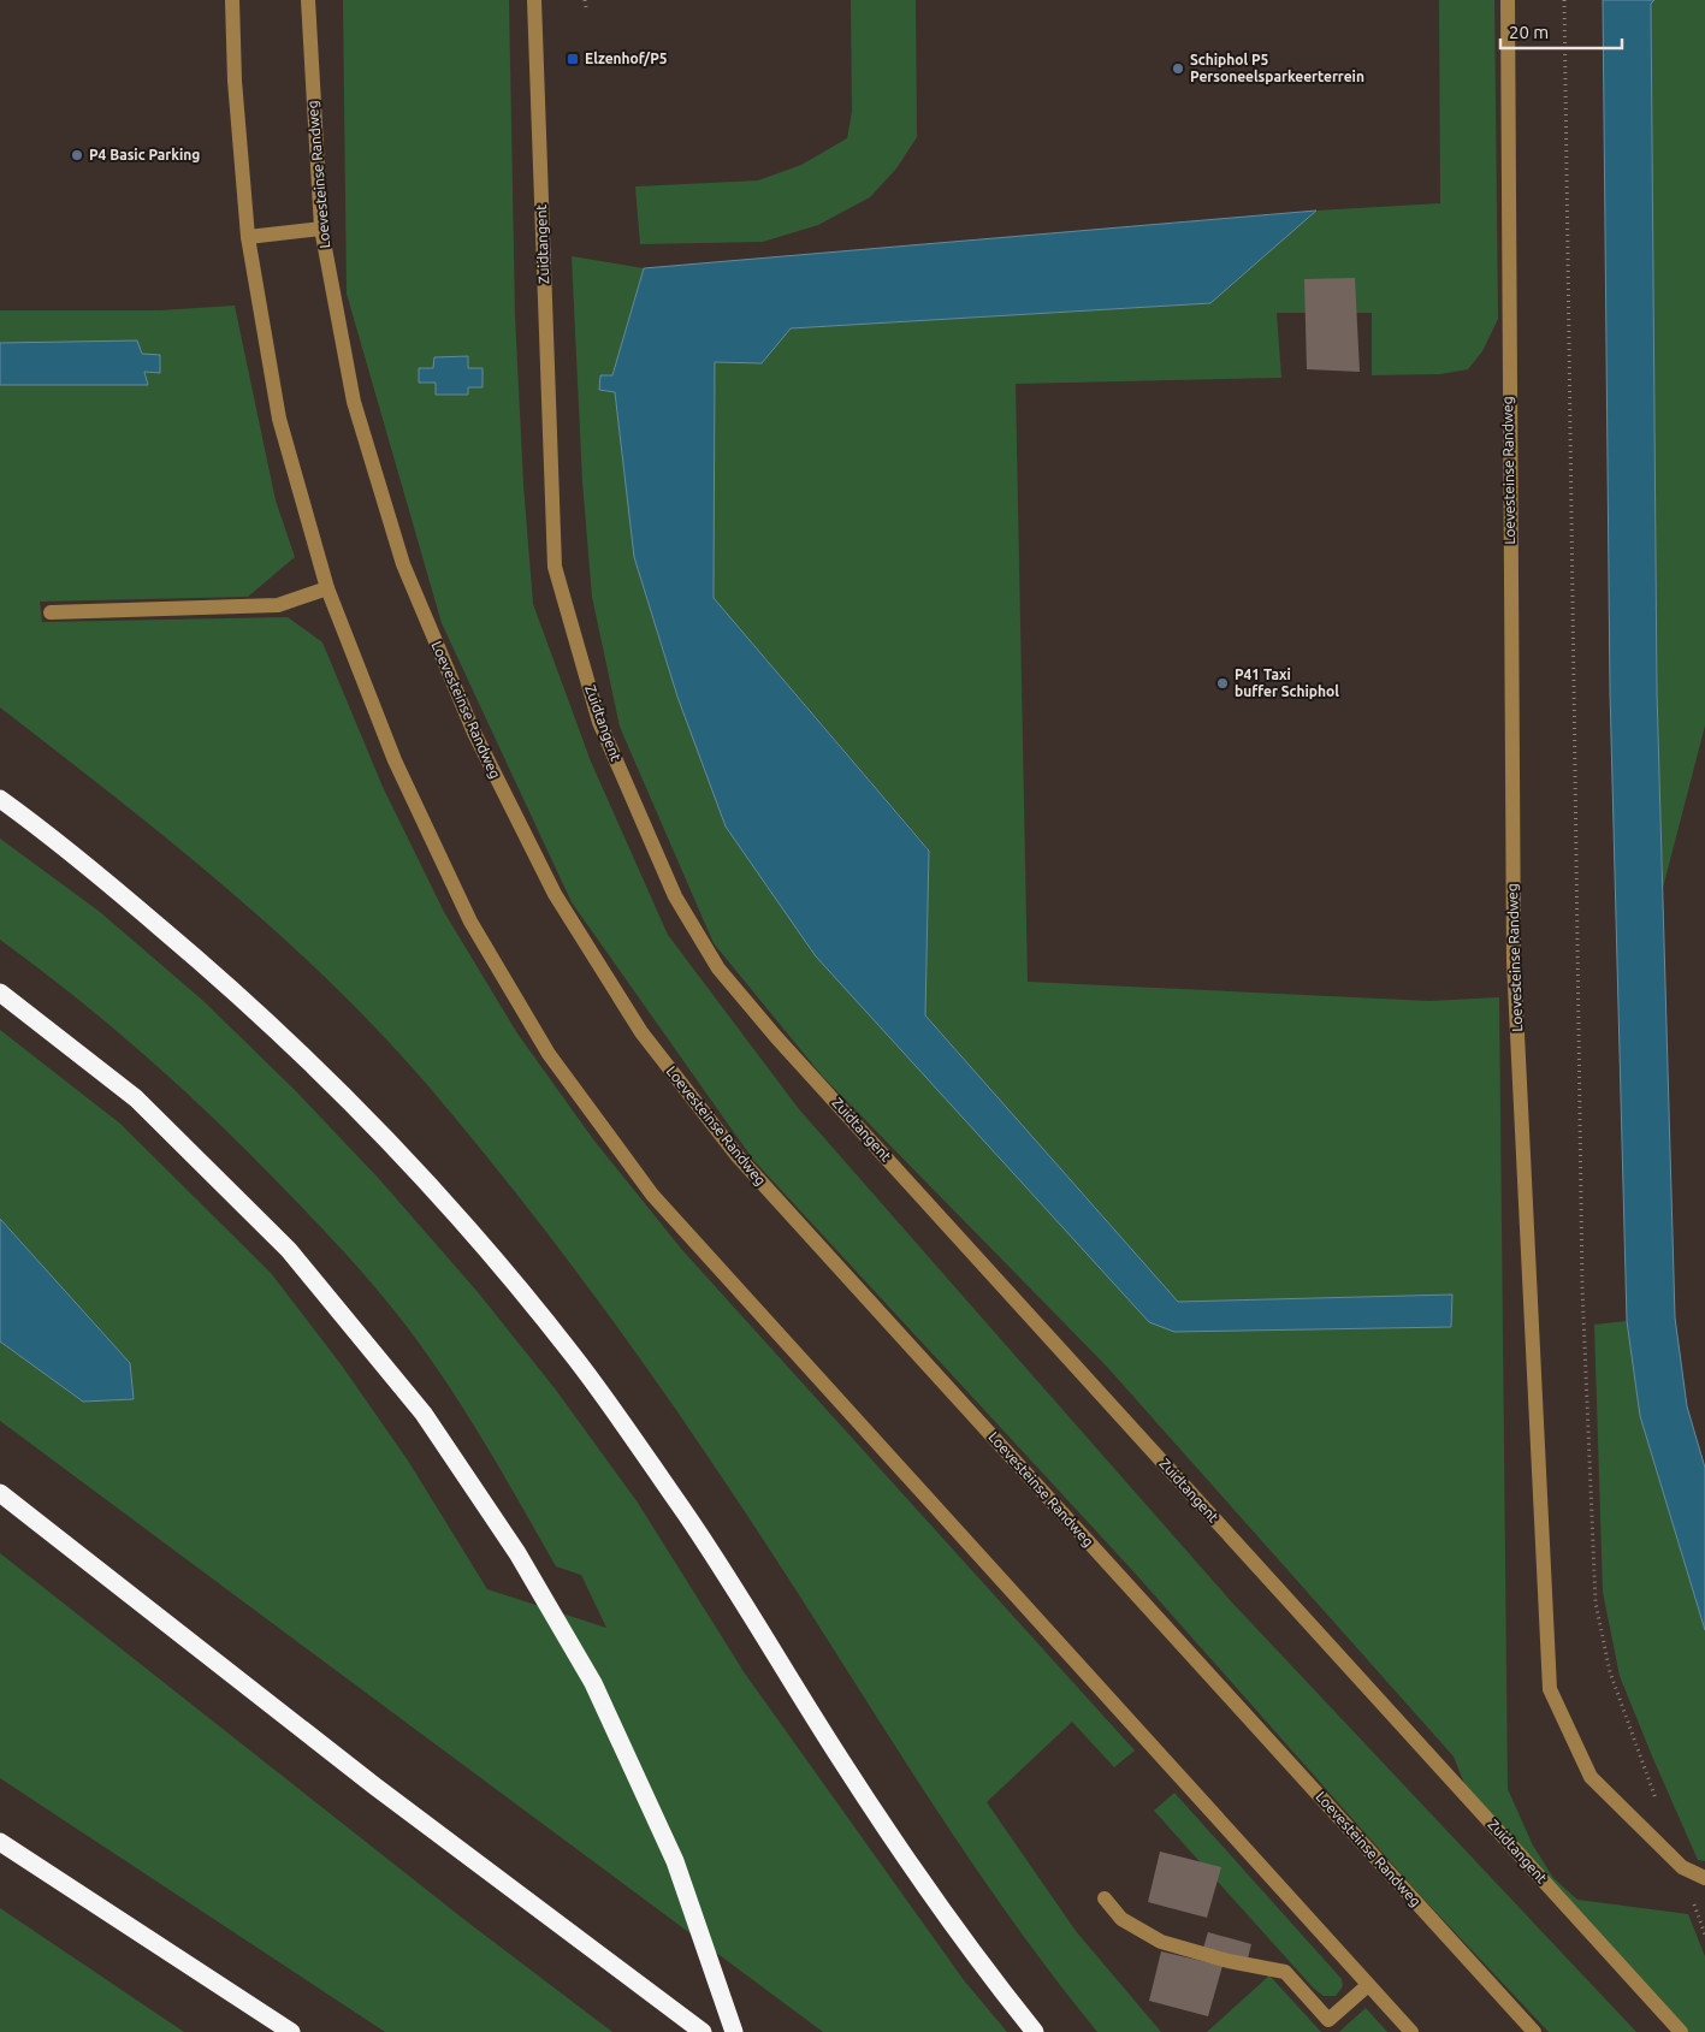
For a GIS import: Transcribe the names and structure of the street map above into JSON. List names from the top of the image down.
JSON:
{
  "streets": {
    "street": ["Loevesteinse Randweg", "Zuidtangent"]
  },
  "places": {
    "transit": ["Elzenhof/P5"],
    "other": ["Schiphol P5 Personeelsparkeerterrein", "P4 Basic Parking", "P41 Taxi buffer Schiphol"]
  },
  "scale_bar": "20 m"
}
